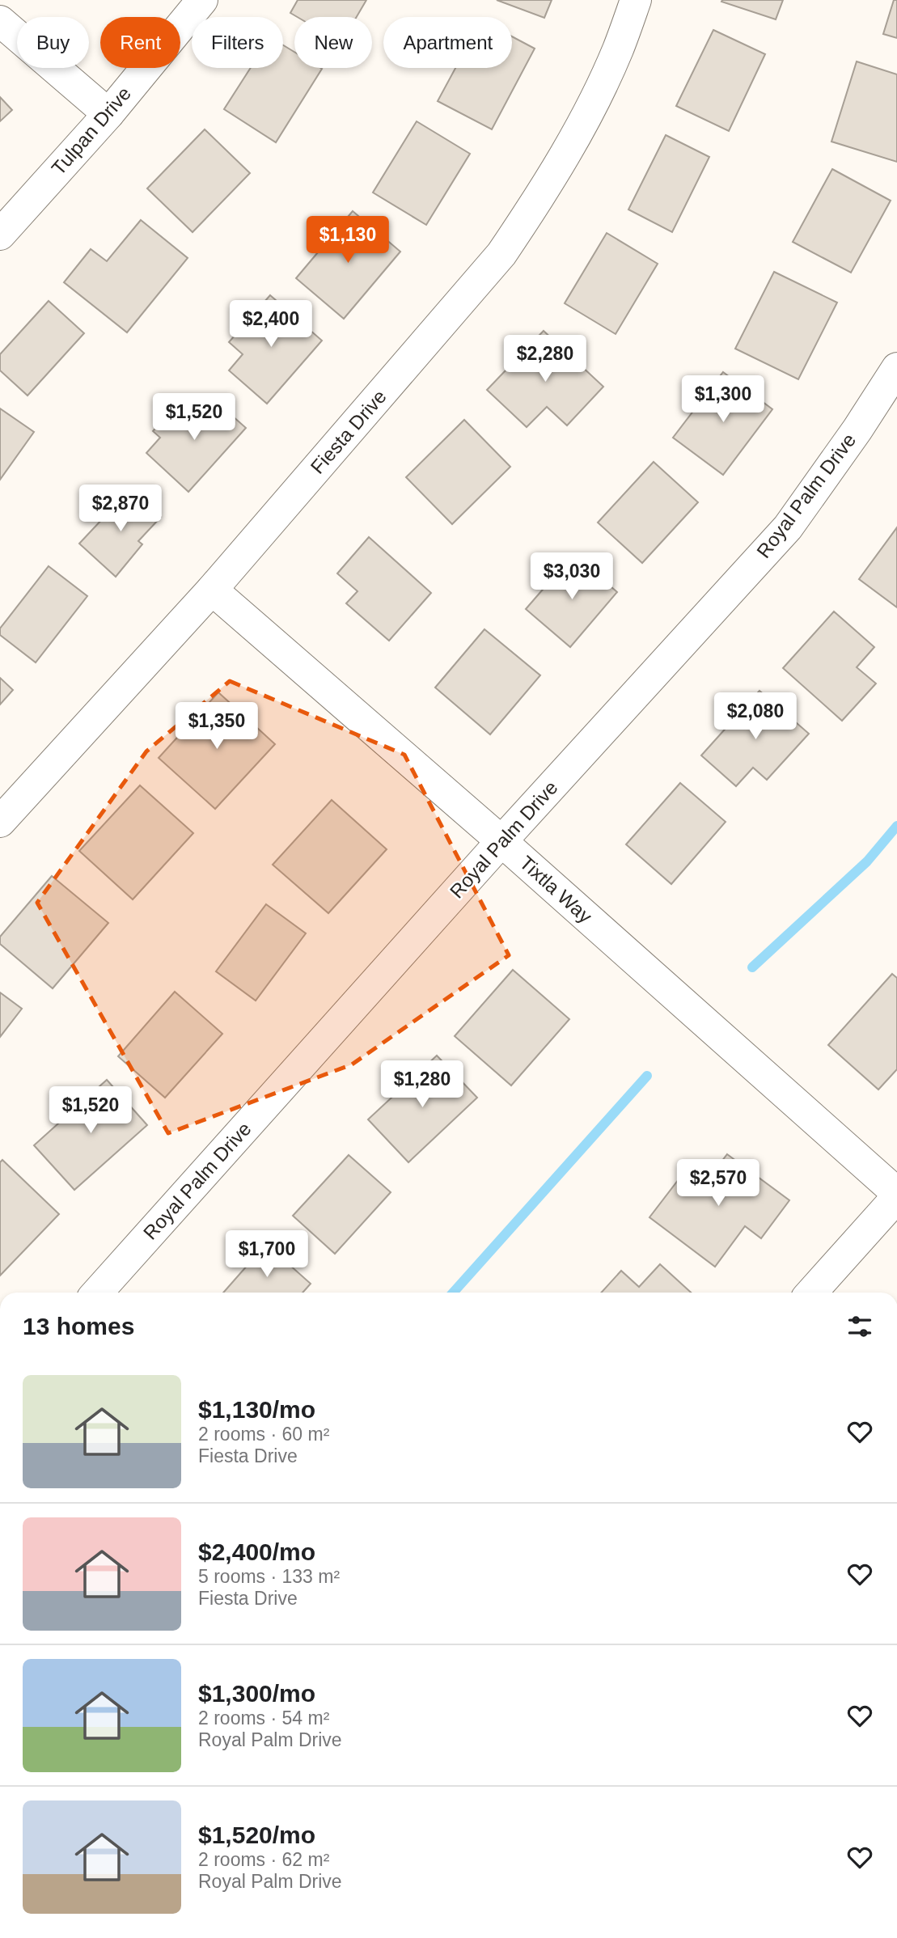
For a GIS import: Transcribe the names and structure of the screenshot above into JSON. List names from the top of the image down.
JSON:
{
  "streets": {
    "street": [
      "Tulpan Drive",
      "Fiesta Drive",
      "Royal Palm Drive",
      "Tixtla Way"
    ]
  },
  "crossings": [
    ["Fiesta Drive", "Tixtla Way"],
    ["Royal Palm Drive", "Tixtla Way"]
  ],
  "page": {
    "chip": [
      "Buy",
      "Rent",
      "Filters",
      "New",
      "Apartment"
    ],
    "price": [
      "$1,130",
      "$2,400",
      "$2,280",
      "$1,300",
      "$1,520",
      "$2,870",
      "$3,030",
      "$2,080",
      "$1,350",
      "$1,280",
      "$1,520",
      "$2,570",
      "$1,700"
    ],
    "heading": "13 homes",
    "list": [
      {
        "name": "$1,130/mo",
        "note": "2 rooms · 60 m² · Fiesta Drive"
      },
      {
        "name": "$2,400/mo",
        "note": "5 rooms · 133 m² · Fiesta Drive"
      },
      {
        "name": "$1,300/mo",
        "note": "2 rooms · 54 m² · Royal Palm Drive"
      },
      {
        "name": "$1,520/mo",
        "note": "2 rooms · 62 m² · Royal Palm Drive"
      }
    ]
  }
}
